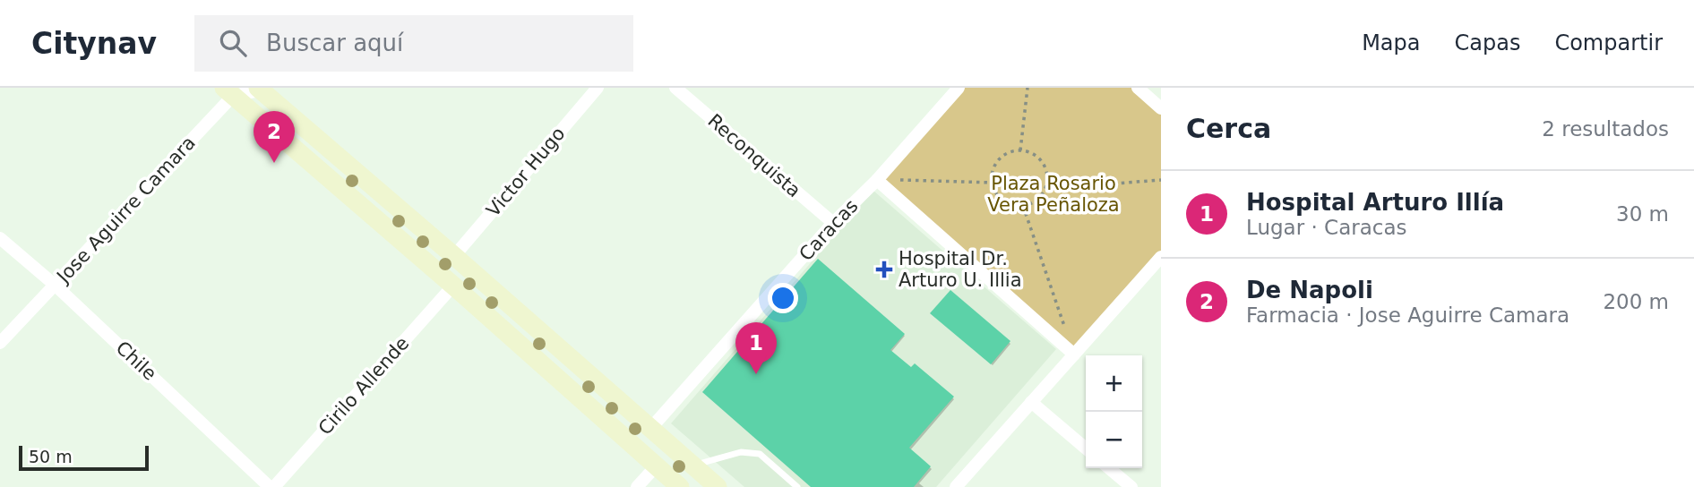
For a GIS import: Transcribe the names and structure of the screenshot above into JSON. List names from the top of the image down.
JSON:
{
  "streets": {
    "street": [
      "Reconquista",
      "Victor Hugo",
      "Jose Aguirre Camara",
      "Caracas",
      "Chile",
      "Cirilo Allende"
    ]
  },
  "crossings": [
    ["Reconquista", "Caracas"],
    ["Jose Aguirre Camara", "Chile"],
    ["Chile", "Cirilo Allende"]
  ],
  "parks": ["Plaza Rosario Vera Peñaloza"],
  "places": {
    "health": ["Hospital Dr. Arturo U. Illia"]
  },
  "scale_bar": "50 m",
  "page": {
    "header": "Citynav",
    "search": "Buscar aquí",
    "nav": ["Mapa", "Capas", "Compartir"],
    "heading": ["Cerca", "2 resultados"],
    "pins": ["2", "1"],
    "list": [
      {
        "mark": "1",
        "name": "Hospital Arturo Illía",
        "note": "Lugar · Caracas",
        "value": "30 m"
      },
      {
        "mark": "2",
        "name": "De Napoli",
        "note": "Farmacia · Jose Aguirre Camara",
        "value": "200 m"
      }
    ],
    "map_buttons": ["+", "−"],
    "scale": "50 m"
  }
}
